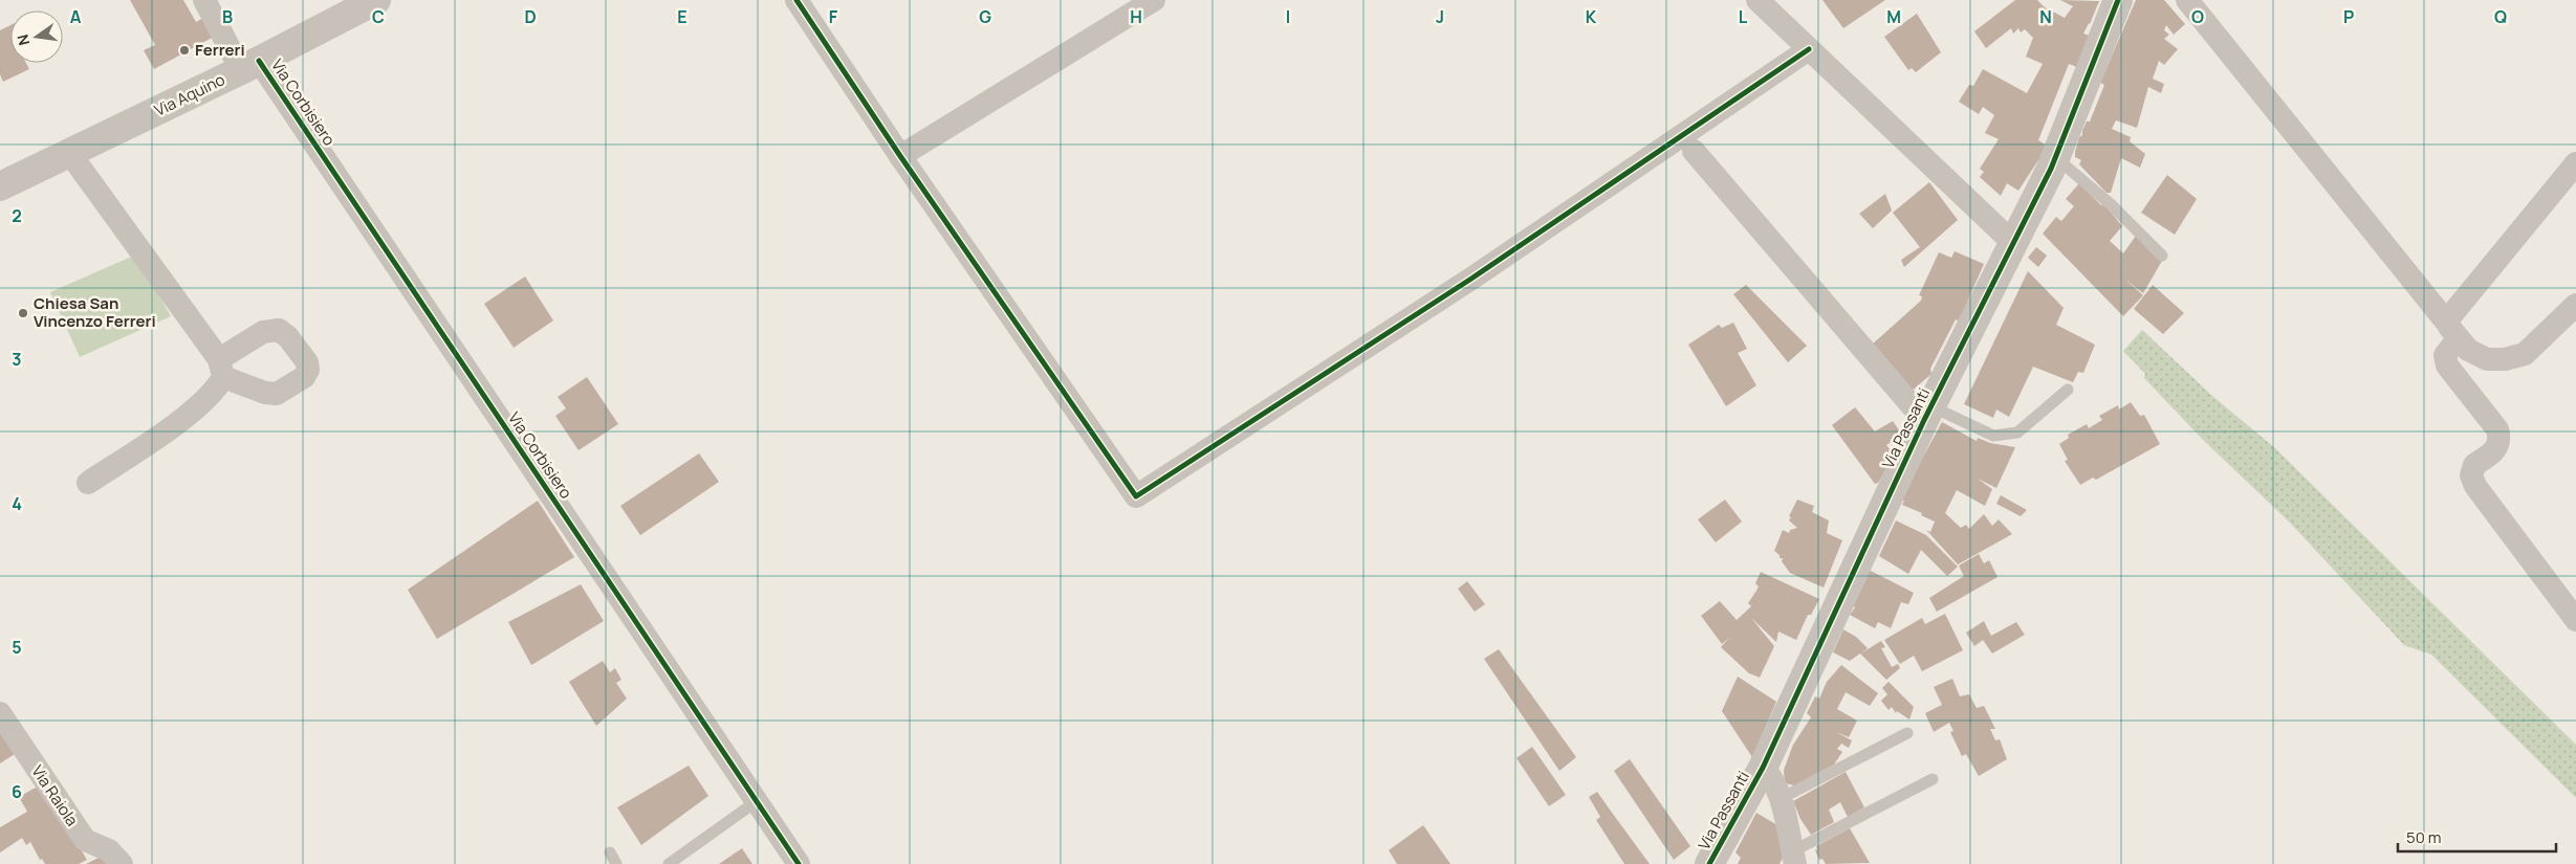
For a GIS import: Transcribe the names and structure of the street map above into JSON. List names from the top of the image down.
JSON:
{
  "streets": {
    "street": [
      "Via Aquino",
      "Via Corbisiero",
      "Via Passanti",
      "Via Raiola"
    ]
  },
  "crossings": [
    ["Via Aquino", "Via Corbisiero"]
  ],
  "places": ["Ferreri", "Chiesa San Vincenzo Ferreri"],
  "scale_bar": "50 m",
  "north": "left",
  "grid": {
    "columns": [
      "A",
      "B",
      "C",
      "D",
      "E",
      "F",
      "G",
      "H",
      "I",
      "J",
      "K",
      "L",
      "M",
      "N",
      "O",
      "P",
      "Q"
    ],
    "rows": [
      "2",
      "3",
      "4",
      "5",
      "6"
    ]
  }
}
